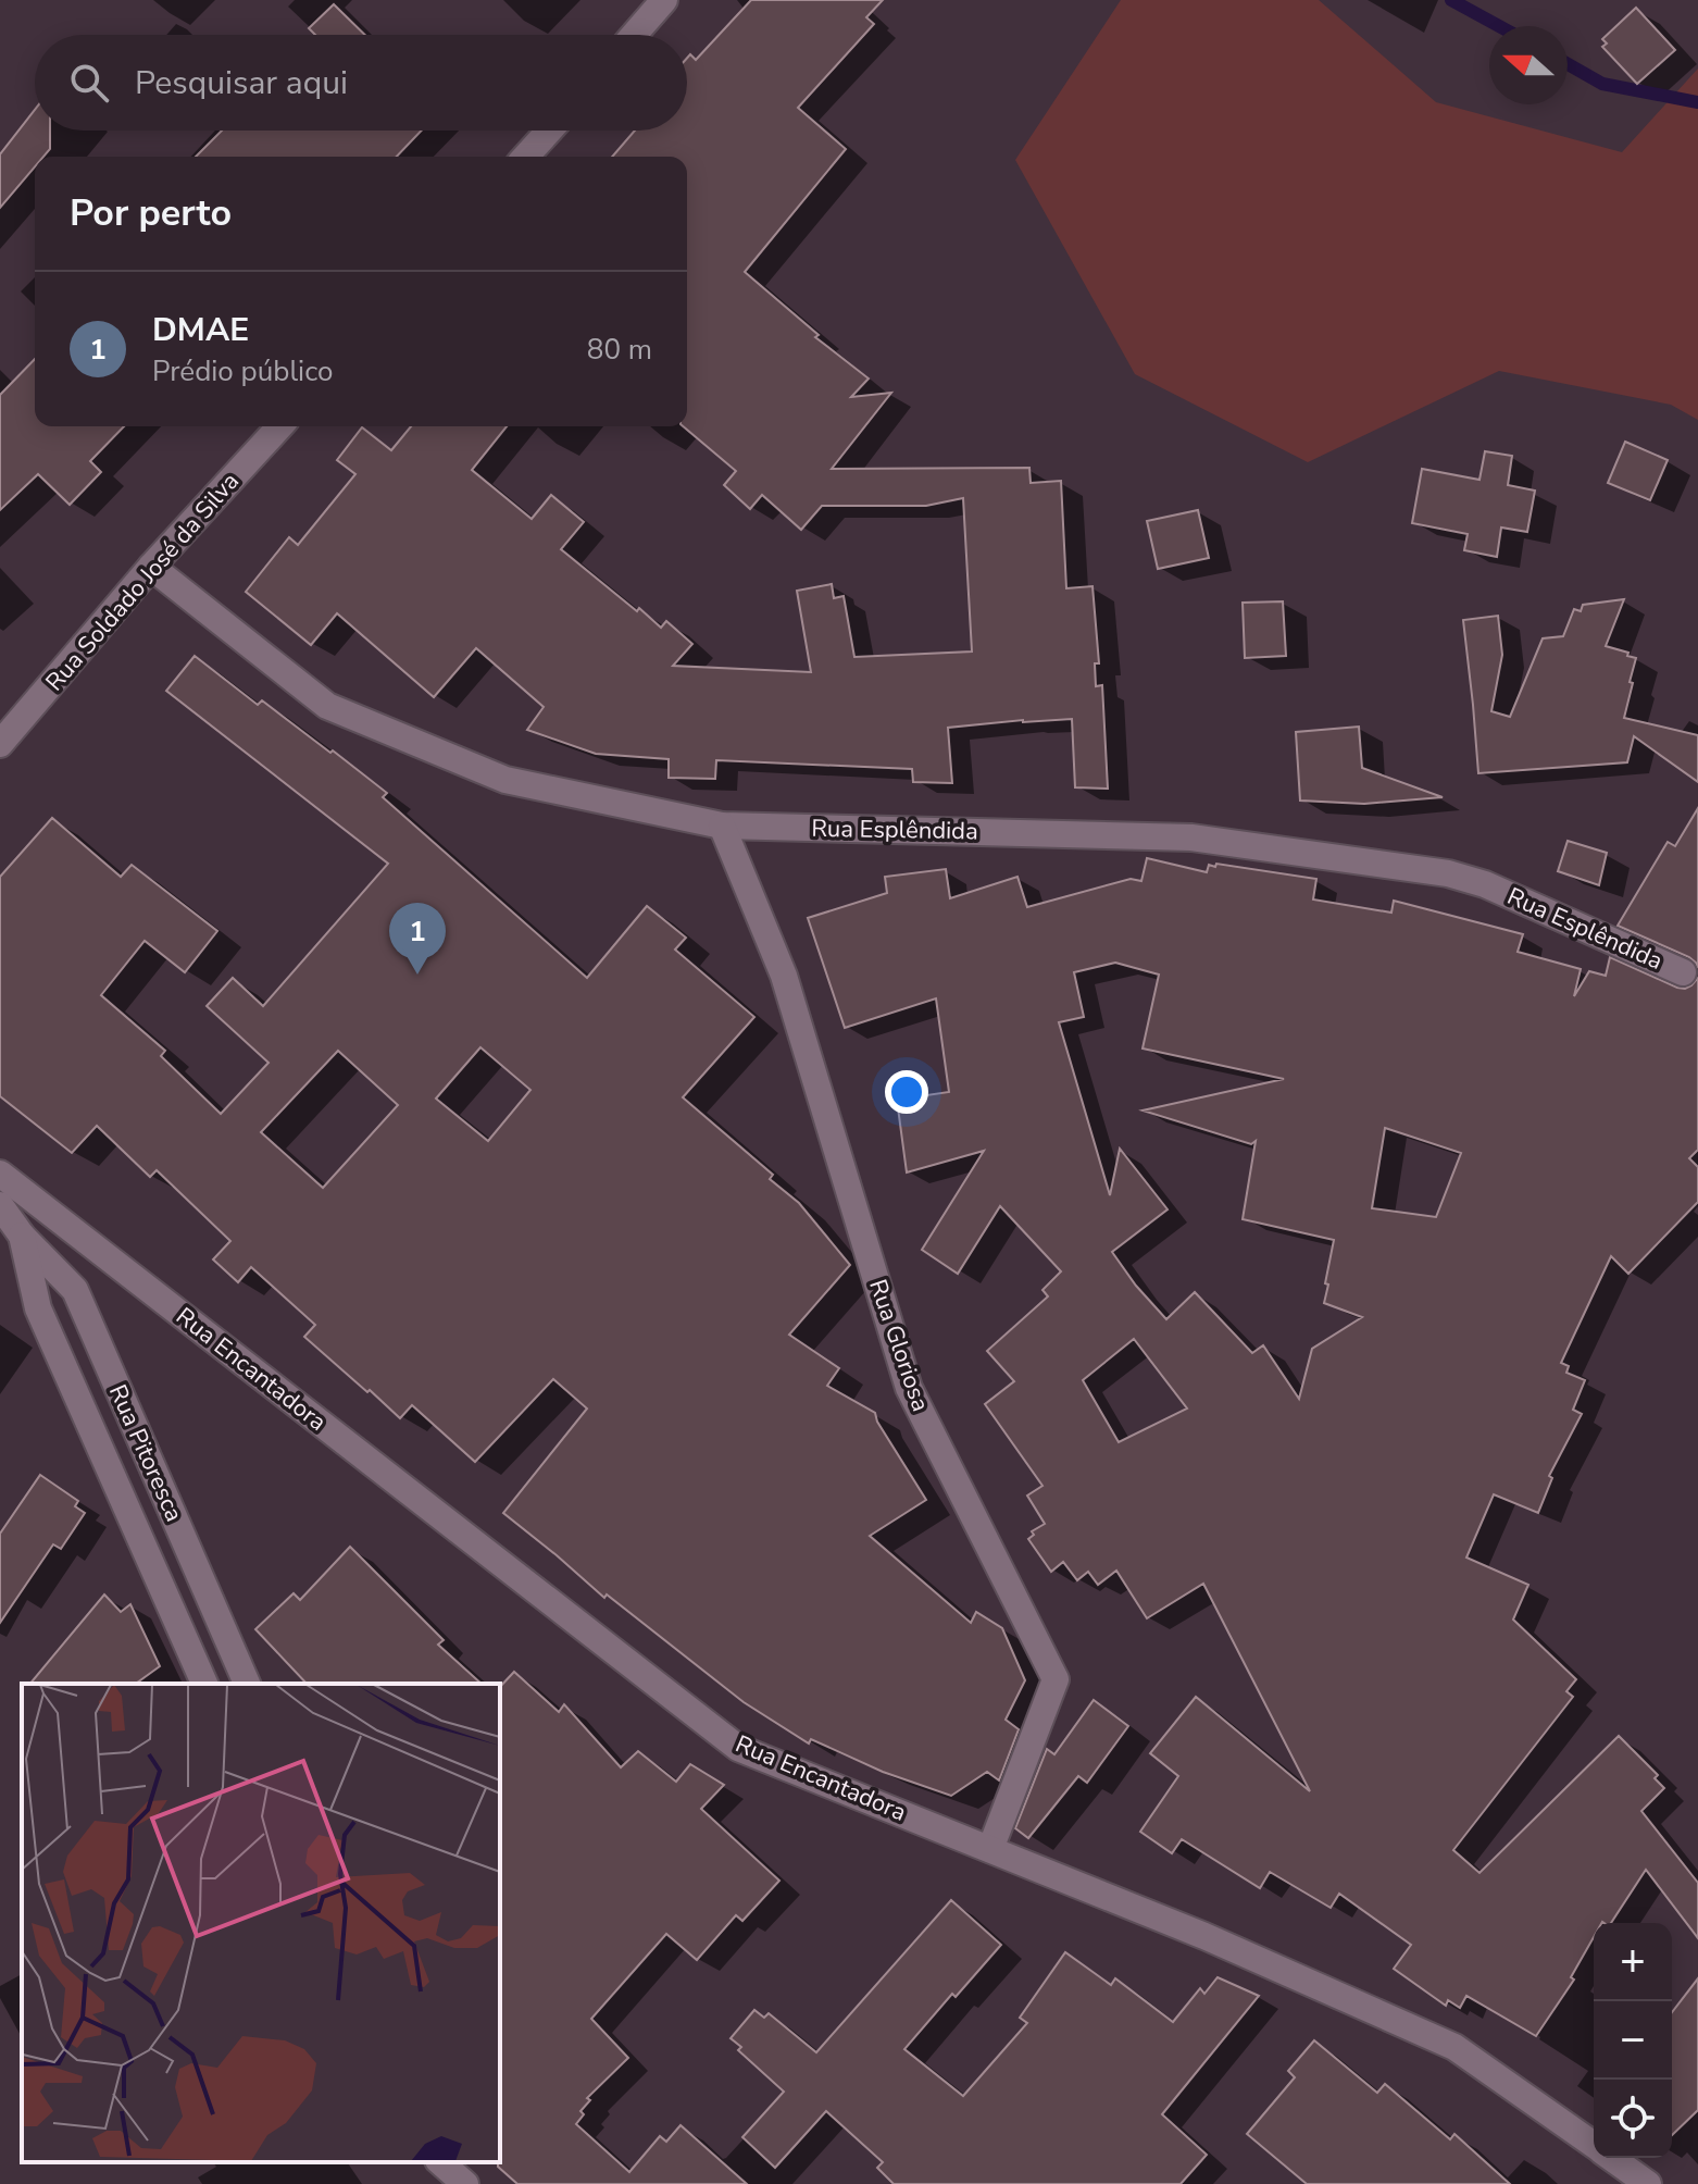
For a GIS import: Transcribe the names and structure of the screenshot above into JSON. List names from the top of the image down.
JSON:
{
  "streets": {
    "street": [
      "Rua Soldado José da Silva",
      "Rua Esplêndida",
      "Rua Gloriosa",
      "Rua Encantadora",
      "Rua Pitoresca"
    ]
  },
  "crossings": [
    ["Rua Soldado José da Silva", "Rua Esplêndida"],
    ["Rua Esplêndida", "Rua Gloriosa"],
    ["Rua Gloriosa", "Rua Encantadora"]
  ],
  "north": "left",
  "page": {
    "search": "Pesquisar aqui",
    "heading": "Por perto",
    "list": [
      {
        "mark": "1",
        "name": "DMAE",
        "note": "Prédio público",
        "value": "80 m"
      }
    ],
    "pins": "1",
    "map_buttons": ["+", "−"]
  }
}
